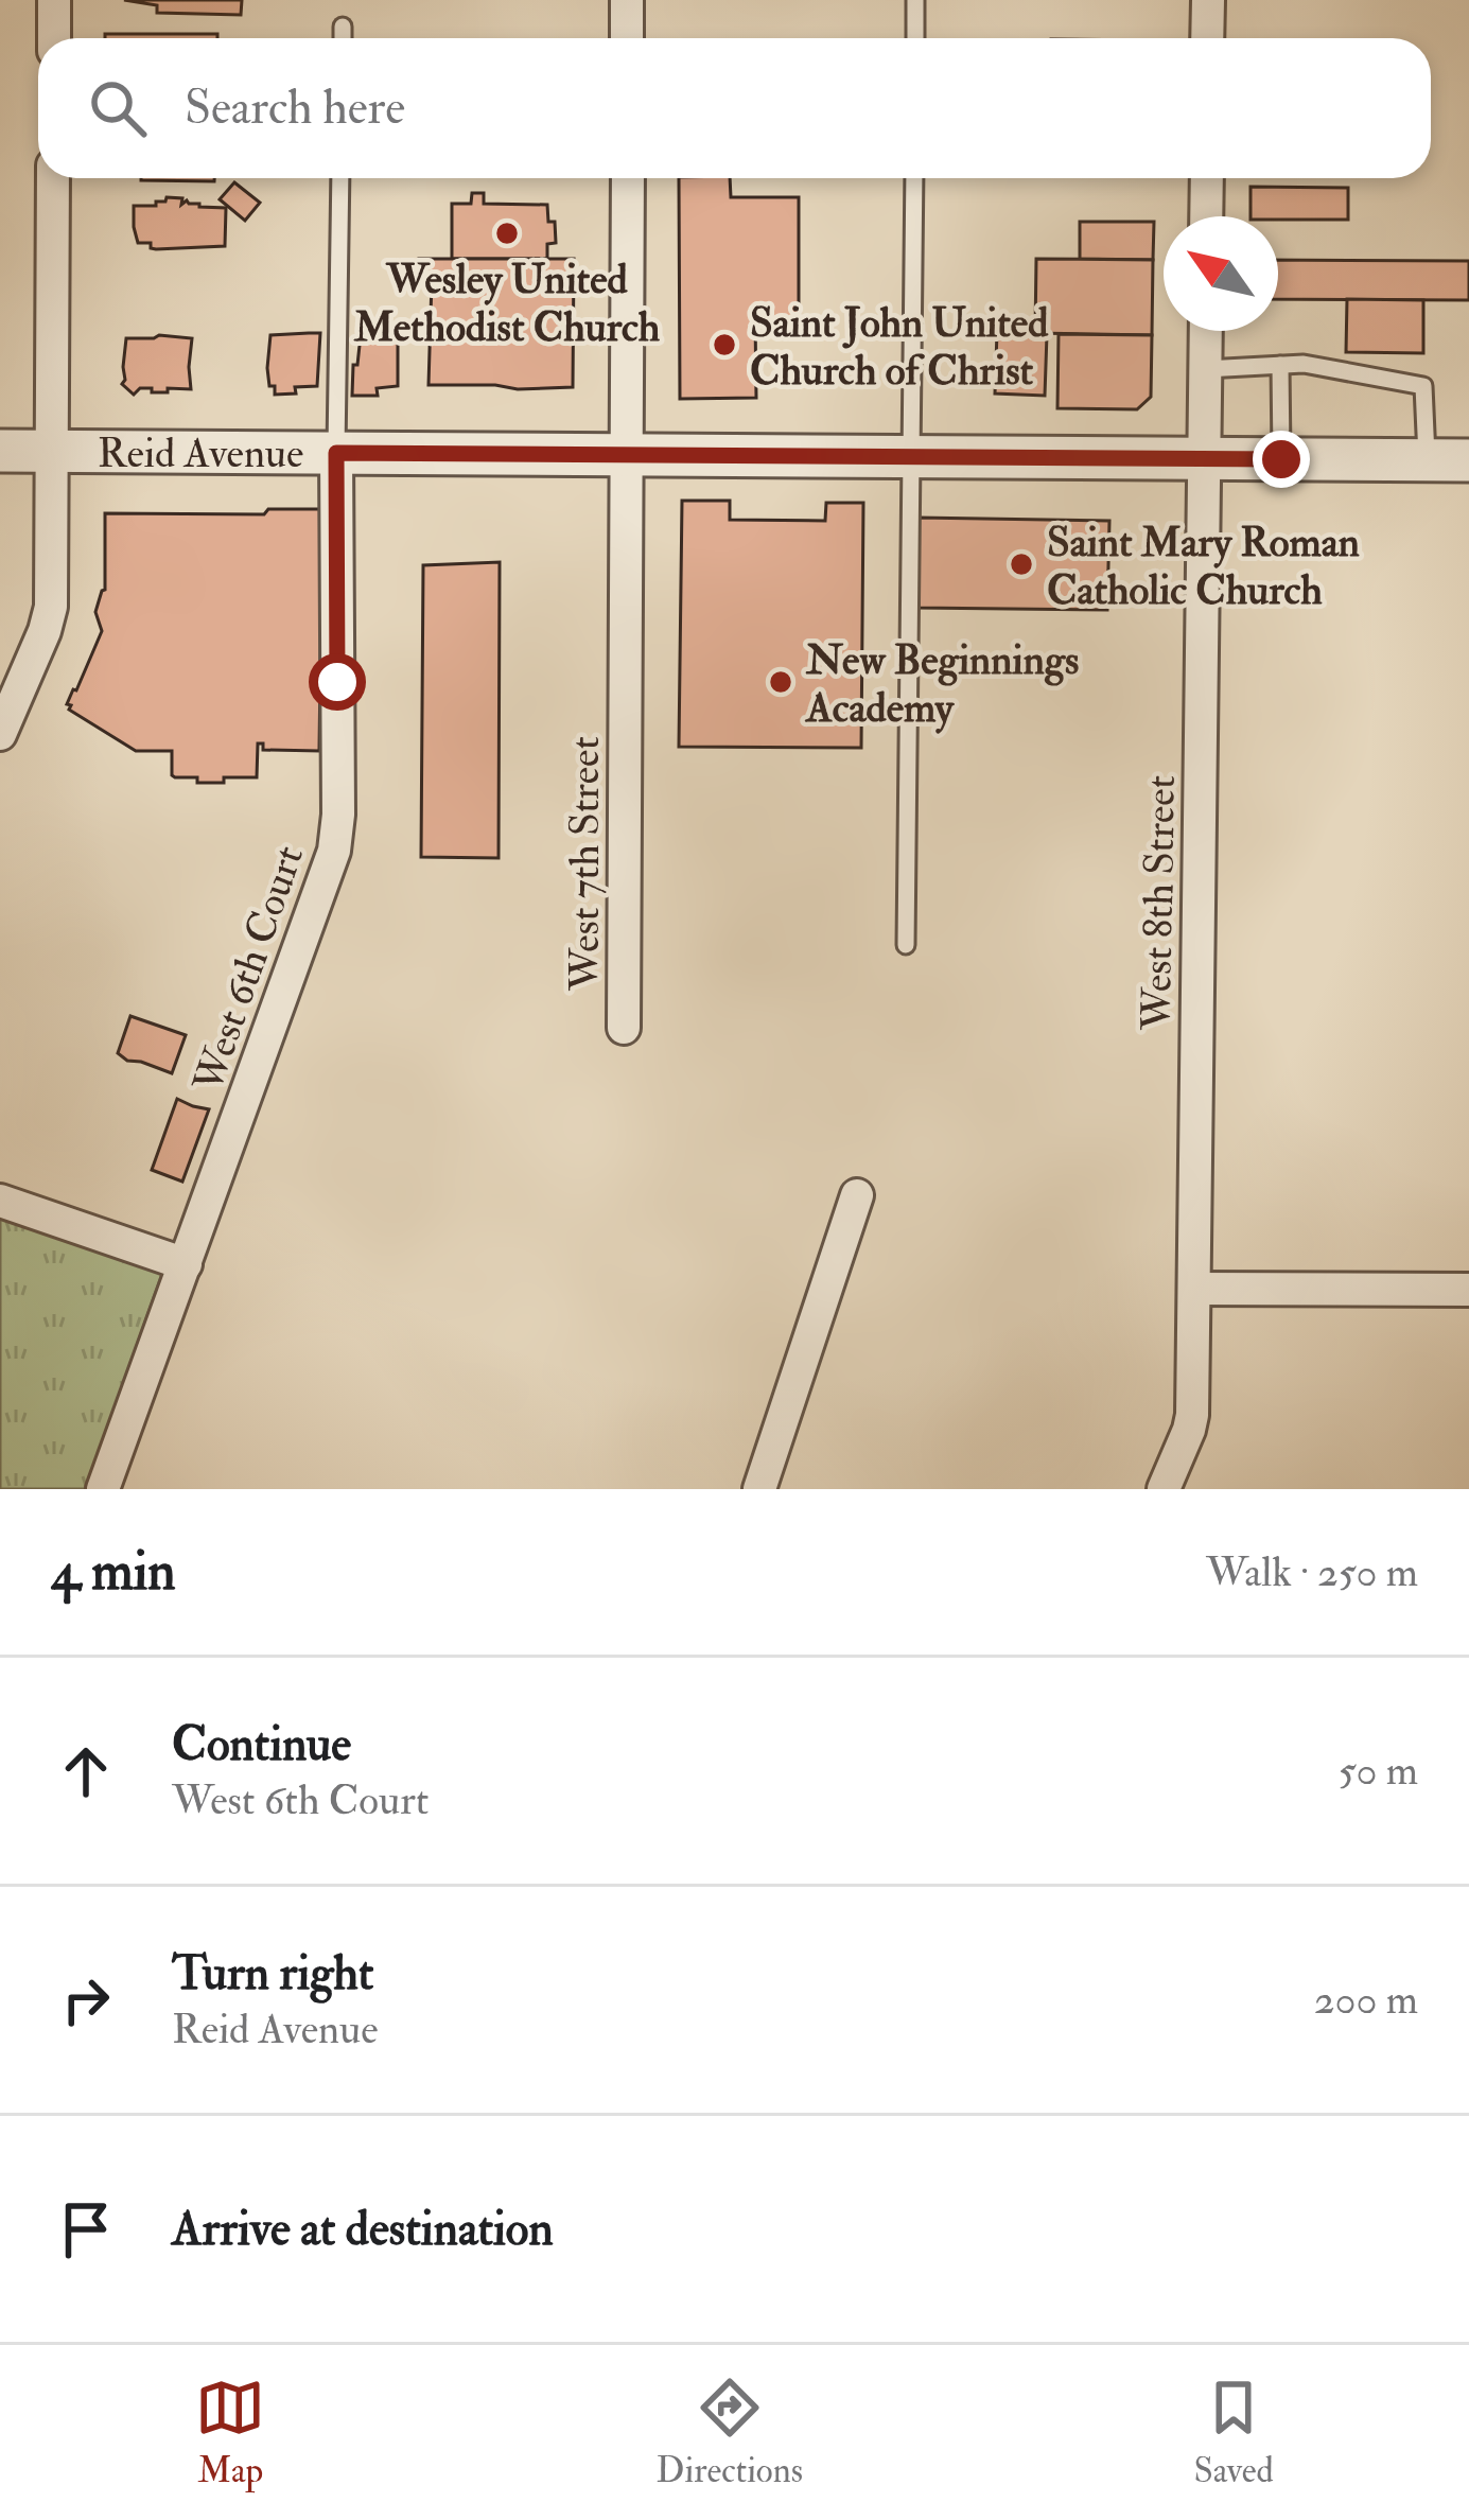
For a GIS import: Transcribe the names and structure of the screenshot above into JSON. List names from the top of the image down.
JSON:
{
  "streets": {
    "street": [
      "Reid Avenue",
      "West 7th Street",
      "West 8th Street",
      "West 6th Court"
    ]
  },
  "crossings": [
    ["Reid Avenue", "West 7th Street"],
    ["Reid Avenue", "West 8th Street"],
    ["Reid Avenue", "West 6th Court"]
  ],
  "places": [
    "Wesley United Methodist Church",
    "Saint John United Church of Christ",
    "Saint Mary Roman Catholic Church",
    "New Beginnings Academy"
  ],
  "north": "top left",
  "page": {
    "search": "Search here",
    "heading": ["4 min", "Walk · 250 m"],
    "list": [
      ["Continue", "West 6th Court", "50 m"],
      ["Turn right", "Reid Avenue", "200 m"],
      "Arrive at destination"
    ],
    "nav": ["Map", "Directions", "Saved"]
  }
}
